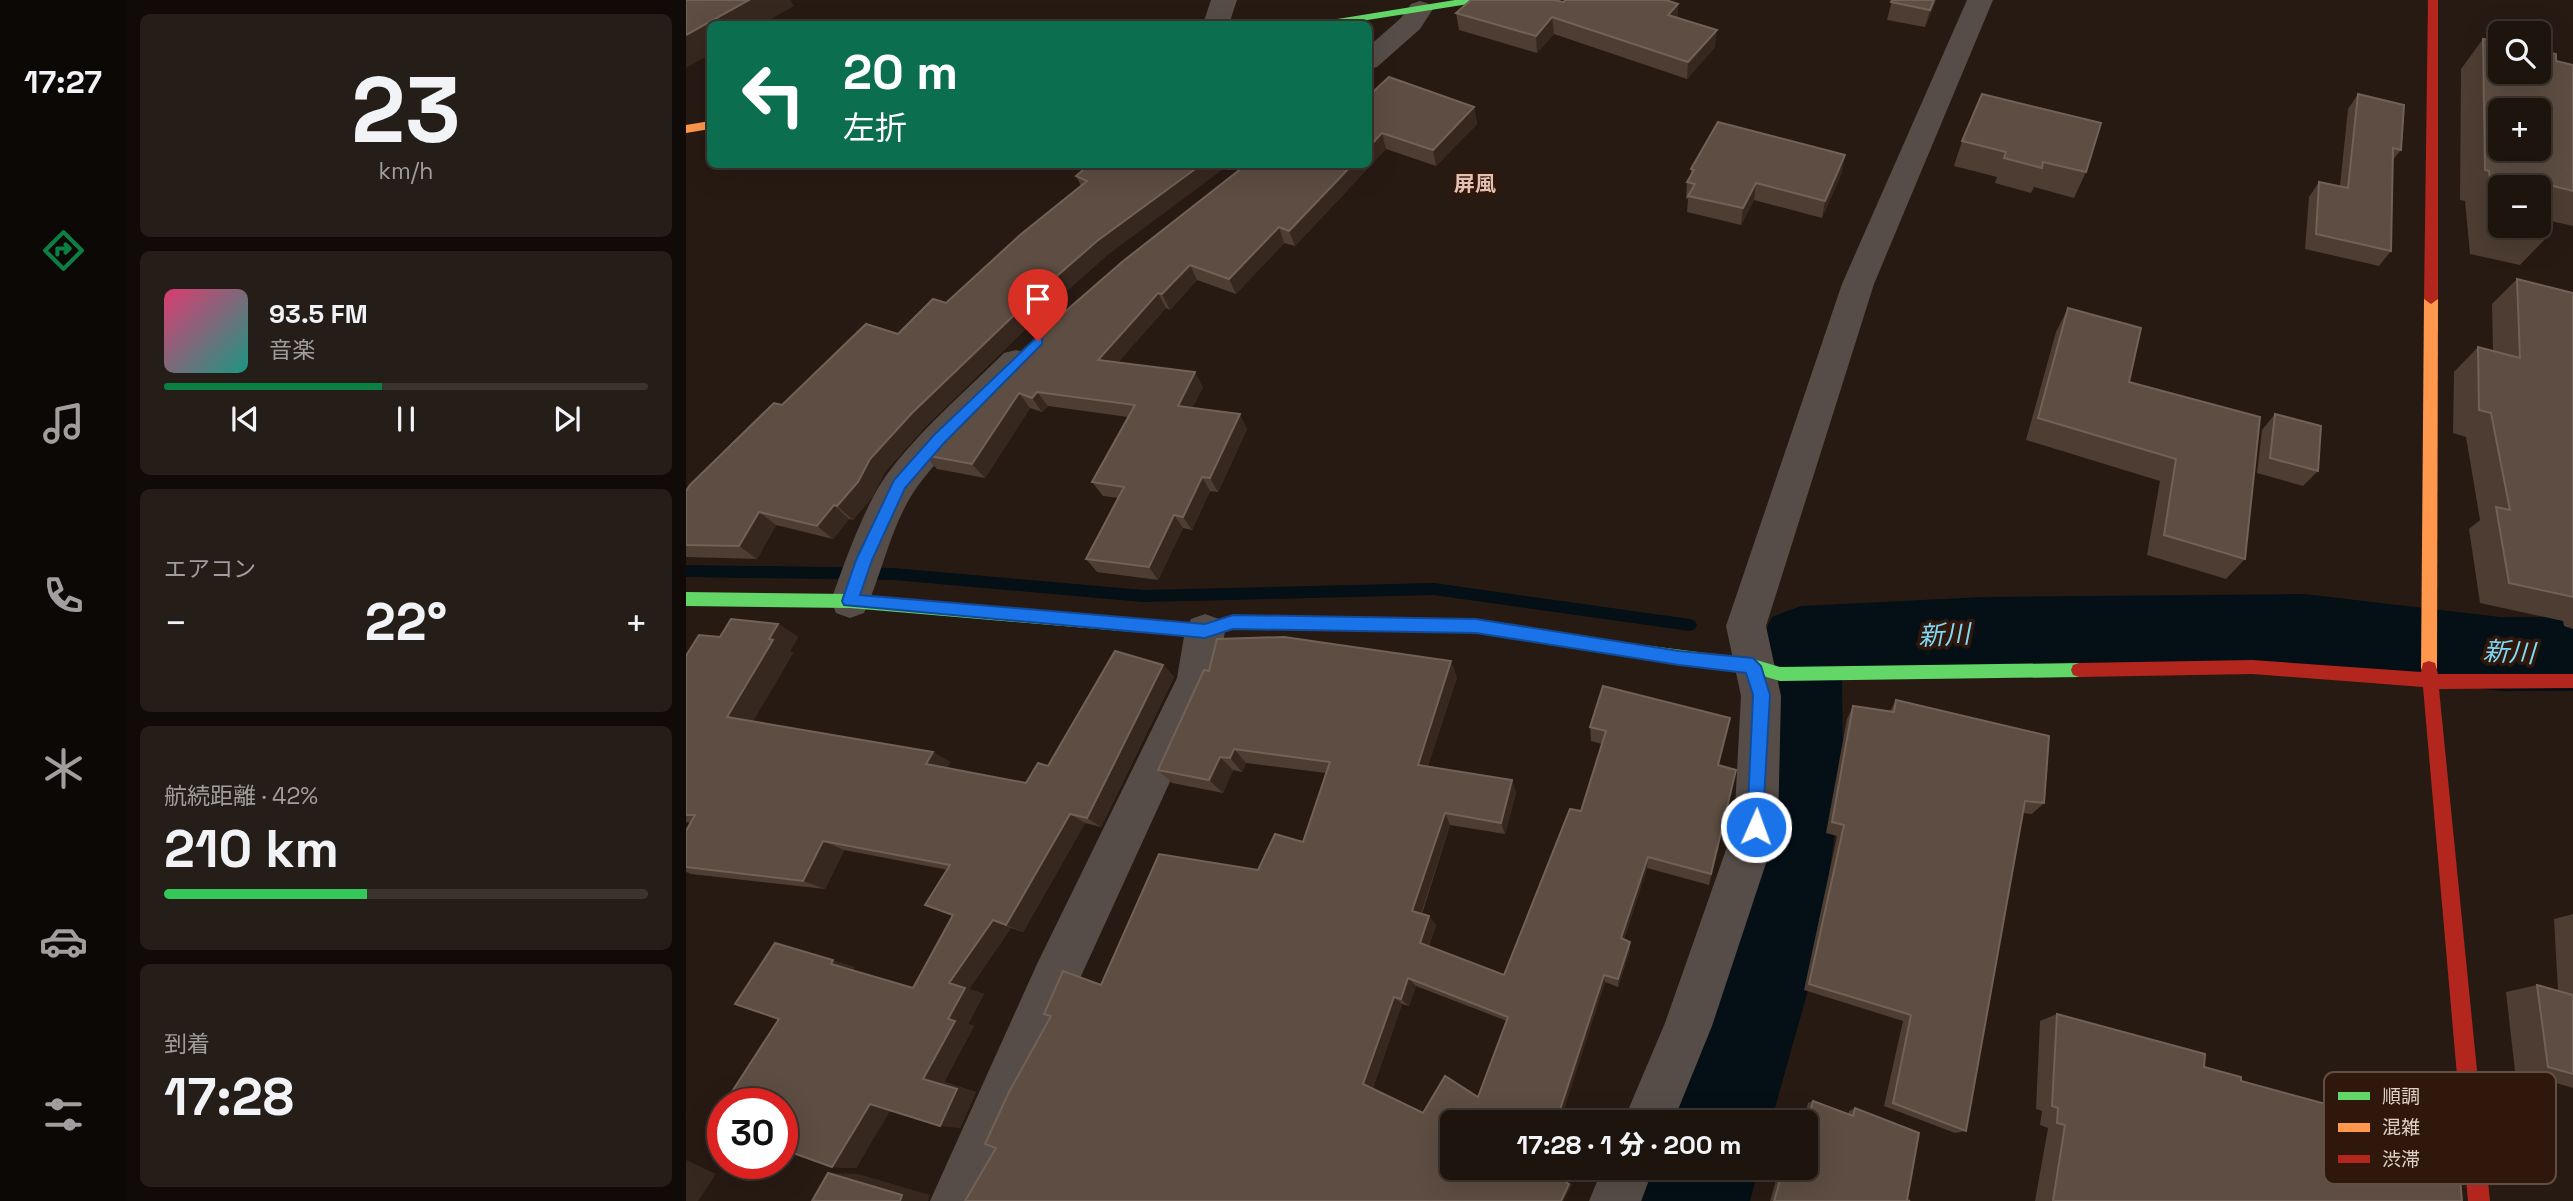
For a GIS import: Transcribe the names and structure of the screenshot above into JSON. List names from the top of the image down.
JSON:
{
  "districts": ["屏風"],
  "water": ["新川"],
  "legend": ["順調", "混雑", "渋滞"],
  "page": {
    "tabs": "17:27",
    "tile": [
      ["23", "km/h"],
      "エアコン",
      ["航続距離 · 42%", "210 km"],
      ["到着", "17:28"]
    ],
    "map_buttons": ["+", "−"],
    "turn": ["20 m", "左折"],
    "song": ["93.5 FM", "音楽"],
    "heat": ["−", "22°", "+"],
    "limit": "30",
    "trip": "17:28 · 1 分 · 200 m"
  }
}
